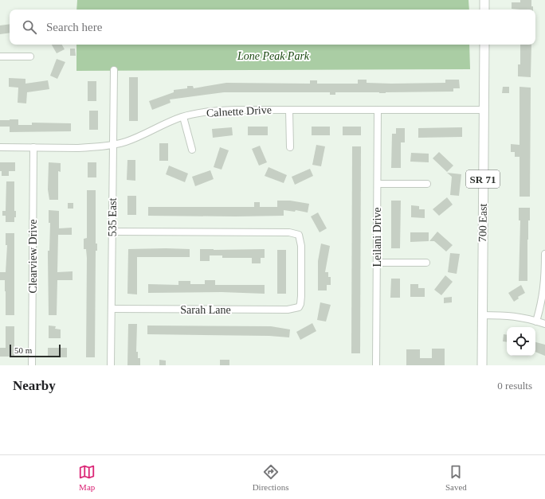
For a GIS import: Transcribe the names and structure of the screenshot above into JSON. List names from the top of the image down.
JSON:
{
  "streets": {
    "main road": ["SR 71", "700 East"],
    "street": [
      "Calnette Drive",
      "535 East",
      "Leilani Drive",
      "Clearview Drive",
      "Sarah Lane"
    ]
  },
  "crossings": [
    ["Calnette Drive", "535 East"],
    ["Calnette Drive", "700 East"],
    ["Calnette Drive", "Leilani Drive"],
    ["Calnette Drive", "Clearview Drive"],
    ["535 East", "Sarah Lane"]
  ],
  "parks": ["Lone Peak Park"],
  "scale_bar": "50 m",
  "page": {
    "search": "Search here",
    "scale": "50 m",
    "heading": ["Nearby", "0 results"],
    "nav": ["Map", "Directions", "Saved"]
  }
}
